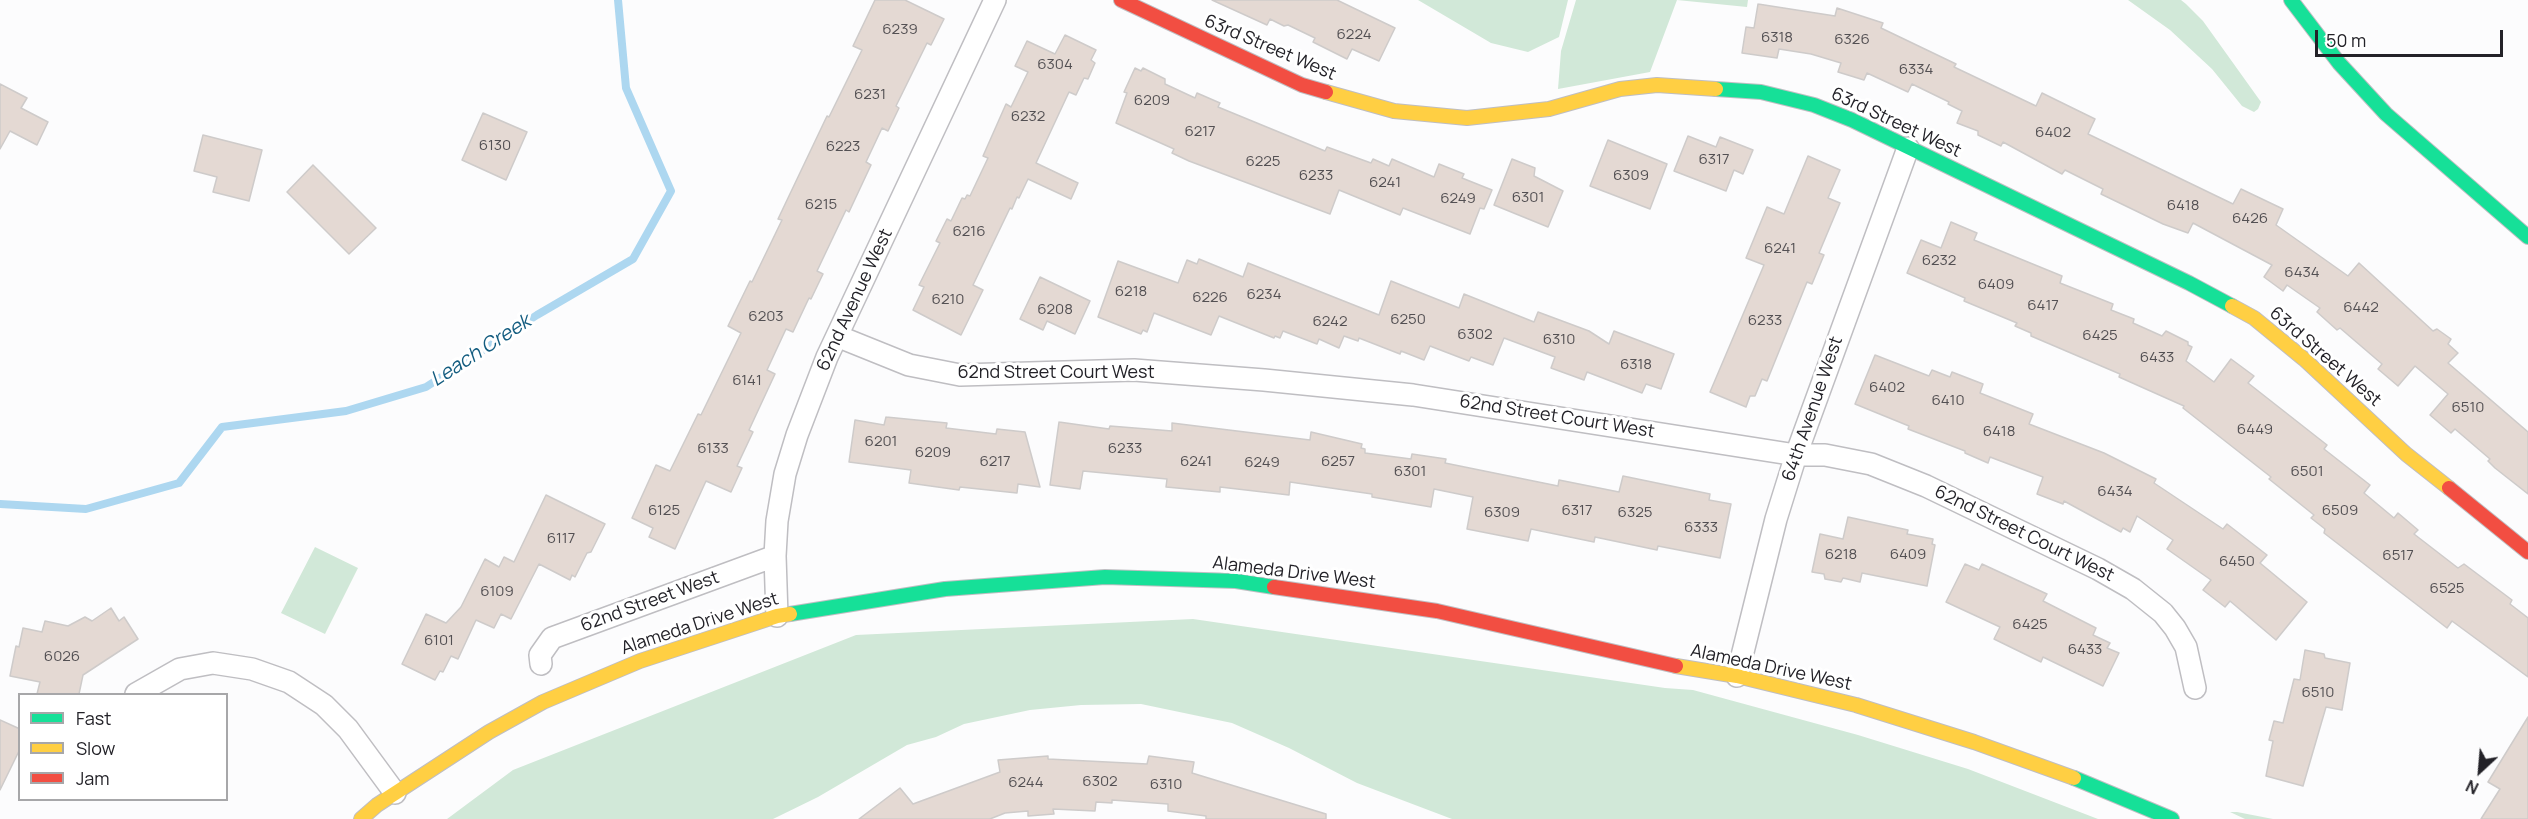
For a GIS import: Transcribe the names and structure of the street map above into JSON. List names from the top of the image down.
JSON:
{
  "streets": {
    "street": [
      "63rd Street West",
      "62nd Avenue West",
      "62nd Street Court West",
      "64th Avenue West",
      "Alameda Drive West",
      "62nd Street West"
    ]
  },
  "crossings": [
    ["63rd Street West", "64th Avenue West"],
    ["62nd Avenue West", "62nd Street Court West"],
    ["62nd Avenue West", "Alameda Drive West"],
    ["62nd Avenue West", "62nd Street West"],
    ["62nd Street Court West", "64th Avenue West"],
    ["64th Avenue West", "Alameda Drive West"]
  ],
  "water": ["Leach Creek"],
  "house_numbers": [
    "6239",
    "6224",
    "6318",
    "6326",
    "6304",
    "6334",
    "6231",
    "6209",
    "6232",
    "6217",
    "6402",
    "6130",
    "6223",
    "6317",
    "6225",
    "6233",
    "6309",
    "6241",
    "6301",
    "6249",
    "6215",
    "6418",
    "6426",
    "6216",
    "6241",
    "6232",
    "6434",
    "6409",
    "6218",
    "6234",
    "6226",
    "6210",
    "6417",
    "6442",
    "6208",
    "6203",
    "6250",
    "6233",
    "6242",
    "6302",
    "6425",
    "6310",
    "6433",
    "6318",
    "6141",
    "6402",
    "6410",
    "6510",
    "6449",
    "6418",
    "6201",
    "6133",
    "6233",
    "6209",
    "6217",
    "6241",
    "6257",
    "6249",
    "6301",
    "6501",
    "6434",
    "6125",
    "6317",
    "6509",
    "6309",
    "6325",
    "6333",
    "6117",
    "6218",
    "6409",
    "6517",
    "6450",
    "6525",
    "6109",
    "6425",
    "6101",
    "6433",
    "6026",
    "6510",
    "6302",
    "6244",
    "6310"
  ],
  "legend": ["Fast", "Slow", "Jam"],
  "scale_bar": "50 m",
  "north": "bottom left"
}
